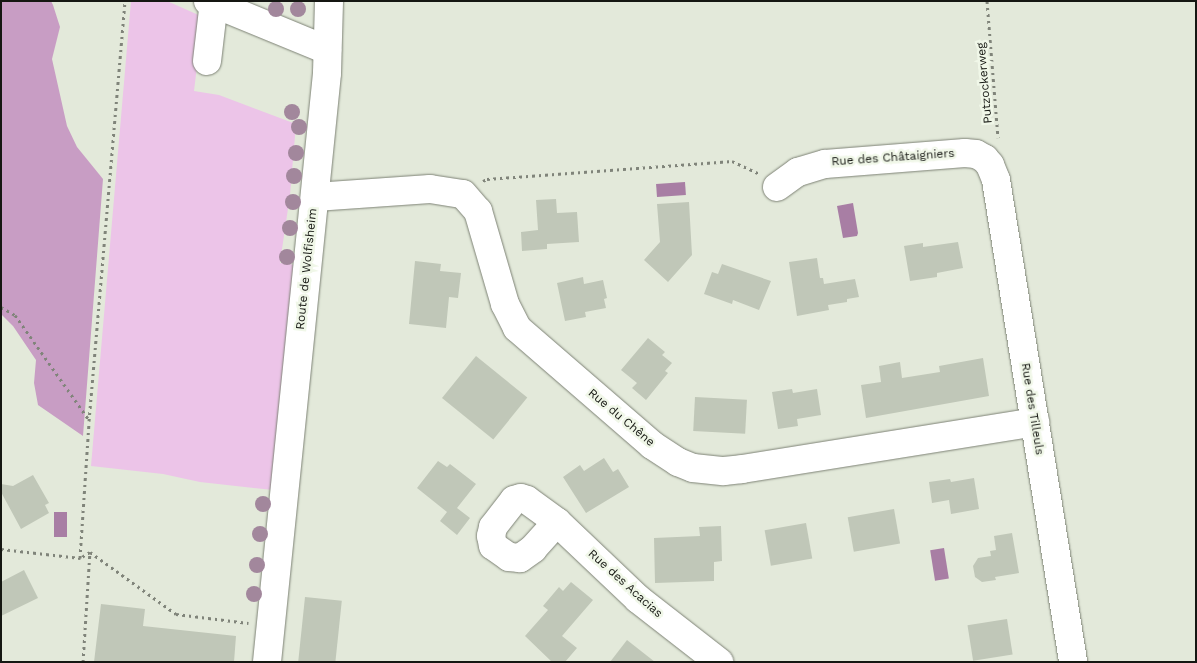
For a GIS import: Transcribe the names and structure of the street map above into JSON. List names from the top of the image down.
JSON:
{
  "streets": {
    "street": [
      "Rue des Châtaigniers",
      "Route de Wolfisheim",
      "Rue des Tilleuls",
      "Rue du Chêne",
      "Rue des Acacias"
    ],
    "path": ["Putzockerweg"]
  },
  "crossings": [
    ["Putzockerweg", "Rue des Châtaigniers"],
    ["Putzockerweg", "Rue des Tilleuls"],
    ["Rue des Châtaigniers", "Rue des Tilleuls"],
    ["Rue des Tilleuls", "Rue du Chêne"]
  ]
}
